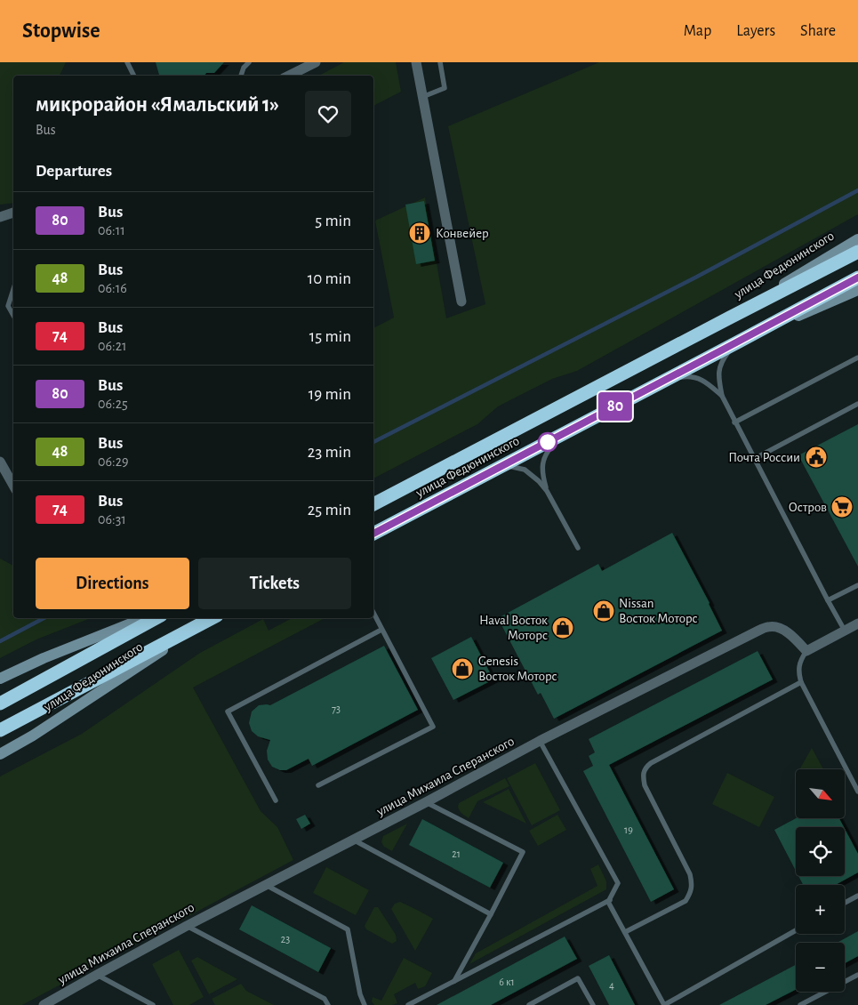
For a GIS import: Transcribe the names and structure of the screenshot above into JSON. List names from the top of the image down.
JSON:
{
  "streets": {
    "highway": ["улица Федюнинского"],
    "street": ["улица Михаила Сперанского"]
  },
  "places": {
    "building": ["Конвейер"],
    "public building": ["Почта России"],
    "supermarket": ["Остров"],
    "shop": ["Nissan Восток Моторс", "Haval Восток Моторс", "Genesis Восток Моторс"]
  },
  "lines": ["bus line 80"],
  "house_numbers": [
    "73",
    "19",
    "21",
    "23",
    "6 к1",
    "4"
  ],
  "north": "bottom right",
  "page": {
    "header": "Stopwise",
    "nav": ["Map", "Layers", "Share"],
    "on_map": "80",
    "heading": [
      ["микрорайон «Ямальский 1»", "Bus"],
      "Departures"
    ],
    "list": [
      {
        "mark": "80",
        "name": "Bus",
        "note": "06:11",
        "value": "5 min"
      },
      {
        "mark": "48",
        "name": "Bus",
        "note": "06:16",
        "value": "10 min"
      },
      {
        "mark": "74",
        "name": "Bus",
        "note": "06:21",
        "value": "15 min"
      },
      {
        "mark": "80",
        "name": "Bus",
        "note": "06:25",
        "value": "19 min"
      },
      {
        "mark": "48",
        "name": "Bus",
        "note": "06:29",
        "value": "23 min"
      },
      {
        "mark": "74",
        "name": "Bus",
        "note": "06:31",
        "value": "25 min"
      }
    ],
    "buttons": ["Directions", "Tickets"],
    "map_buttons": ["+", "−"]
  }
}
